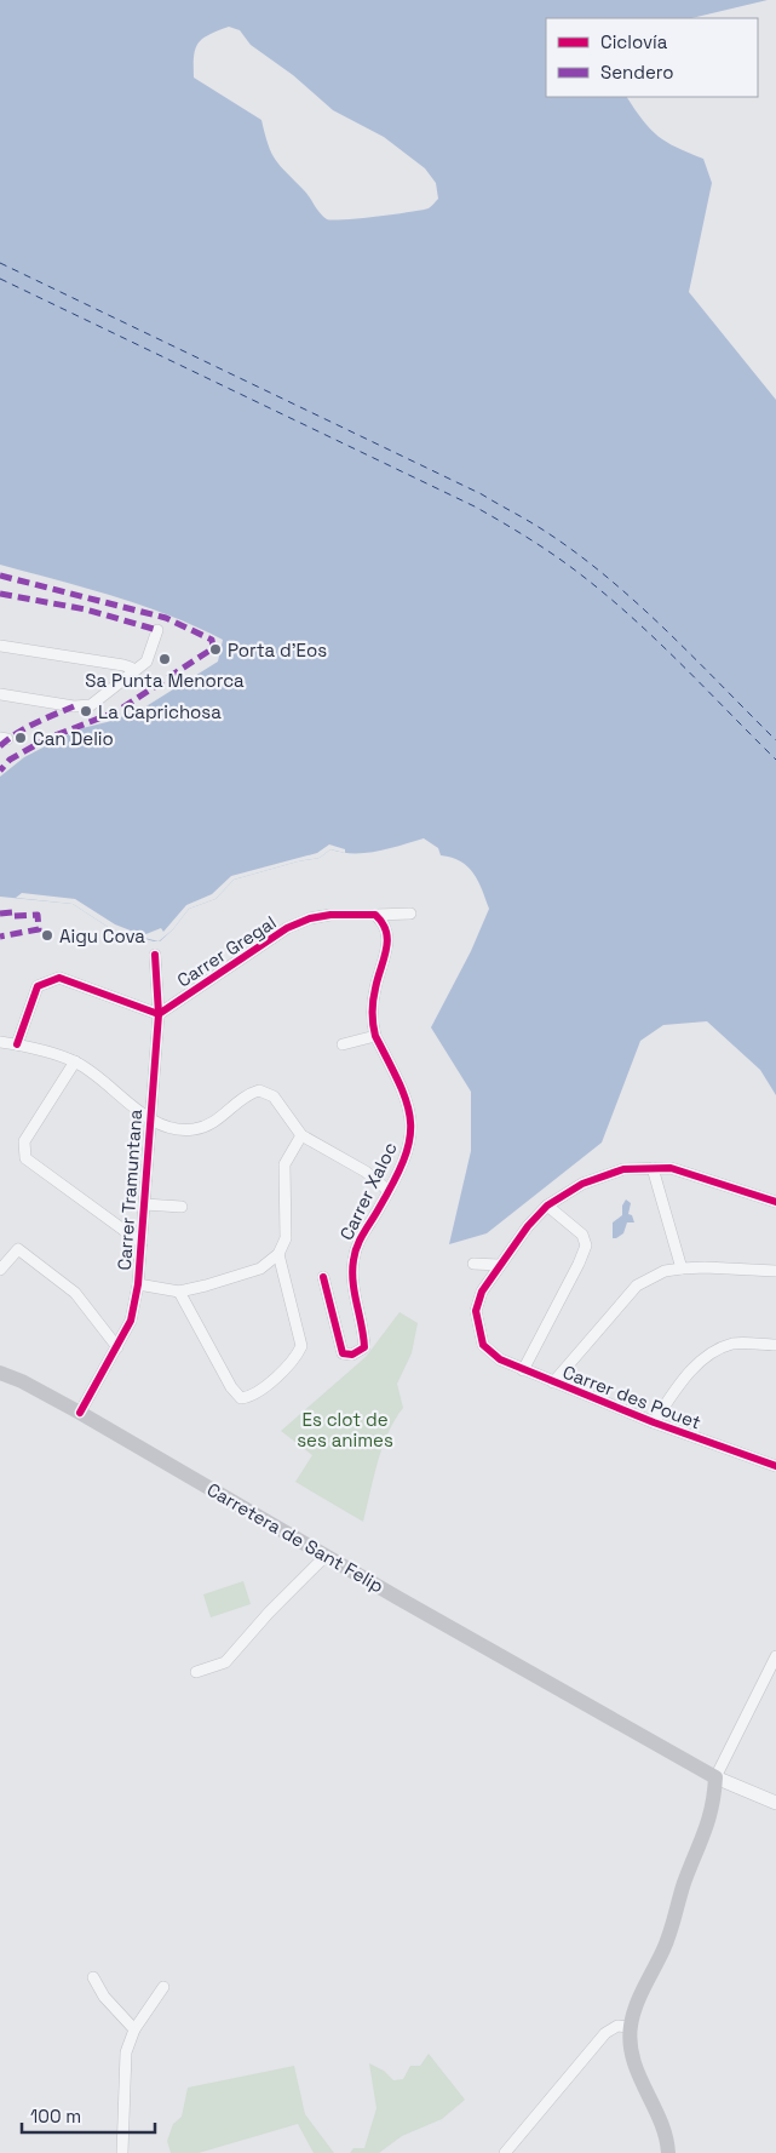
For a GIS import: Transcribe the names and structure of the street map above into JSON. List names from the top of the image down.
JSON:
{
  "streets": {
    "main road": ["Carretera de Sant Felip"],
    "street": [
      "Carrer Gregal",
      "Carrer Tramuntana",
      "Carrer Xaloc",
      "Carrer des Pouet"
    ]
  },
  "crossings": [
    ["Carrer Gregal", "Carrer Tramuntana"],
    ["Carrer Gregal", "Carrer Xaloc"],
    ["Carrer Tramuntana", "Carretera de Sant Felip"]
  ],
  "parks": ["Es clot de ses animes"],
  "places": [
    "Porta d'Eos",
    "Sa Punta Menorca",
    "La Caprichosa",
    "Can Delio",
    "Aigu Cova"
  ],
  "legend": ["Ciclovía", "Sendero"],
  "scale_bar": "100 m"
}
